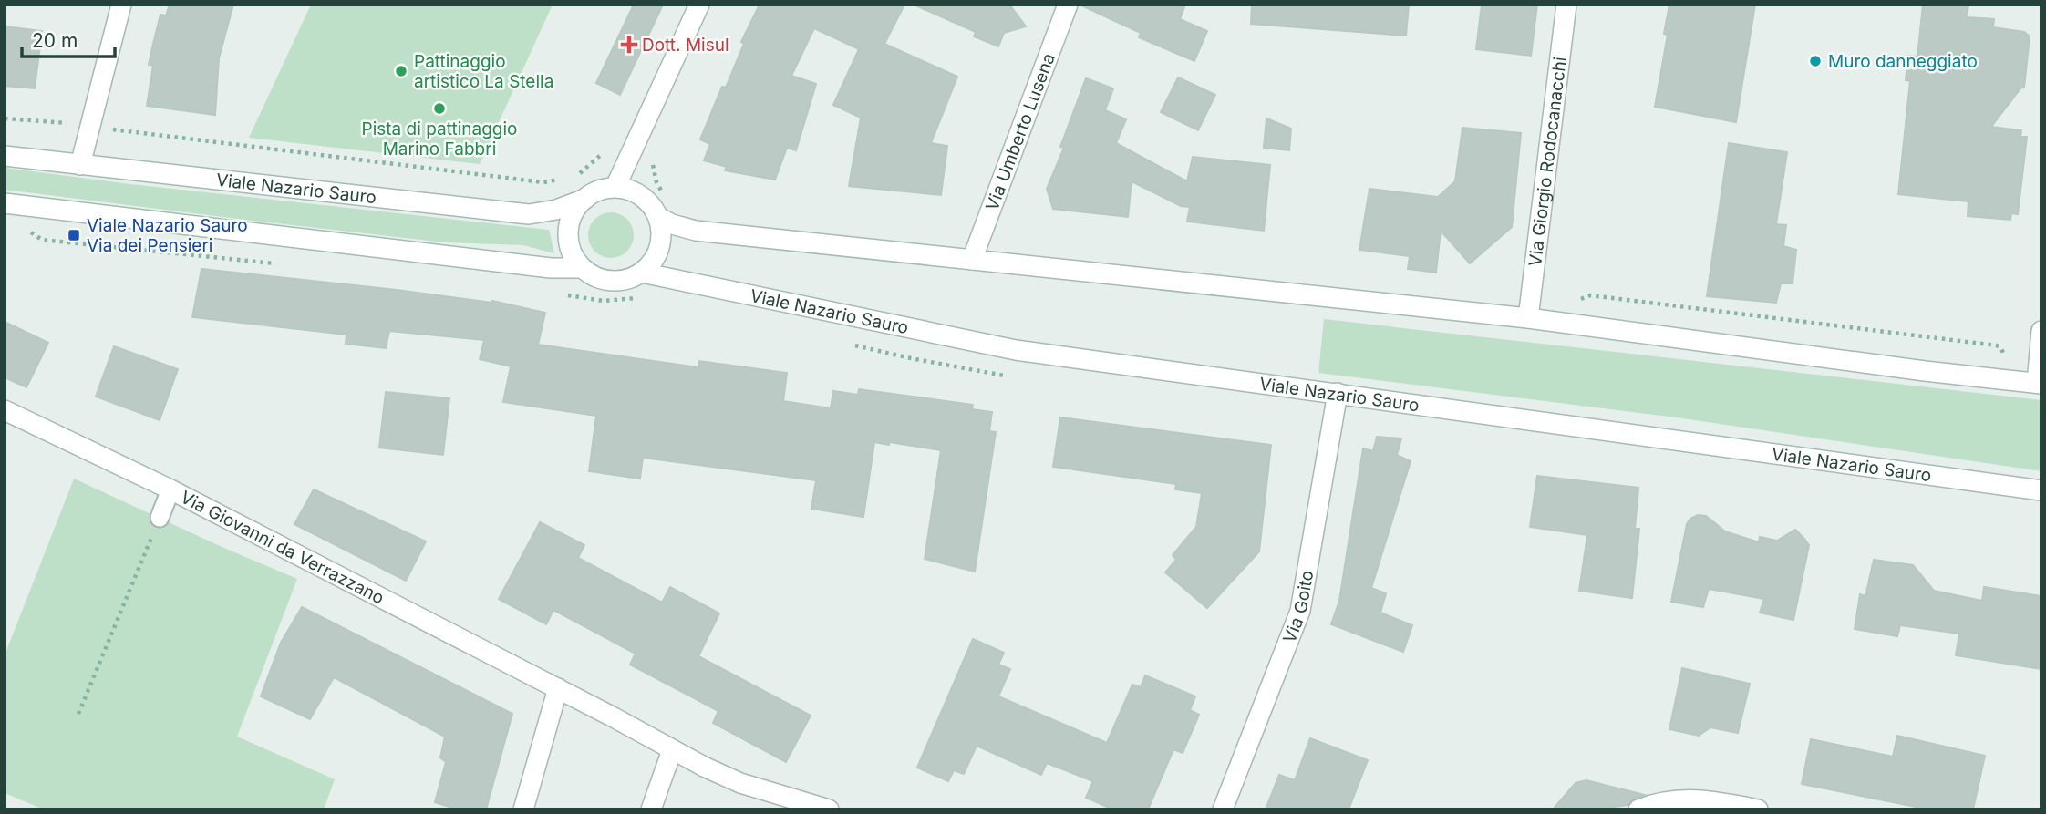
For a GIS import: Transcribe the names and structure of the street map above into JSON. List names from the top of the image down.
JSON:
{
  "streets": {
    "main road": [
      "Via Umberto Lusena",
      "Via Giorgio Rodocanacchi",
      "Viale Nazario Sauro",
      "Via Giovanni da Verrazzano",
      "Via Goito"
    ]
  },
  "crossings": [
    ["Viale Nazario Sauro", "Via Goito"]
  ],
  "places": {
    "health": ["Dott. Misul"],
    "other": ["Muro danneggiato", "Pattinaggio artistico La Stella", "Pista di pattinaggio Marino Fabbri"],
    "transit": ["Viale Nazario Sauro Via dei Pensieri"]
  },
  "scale_bar": "20 m"
}
